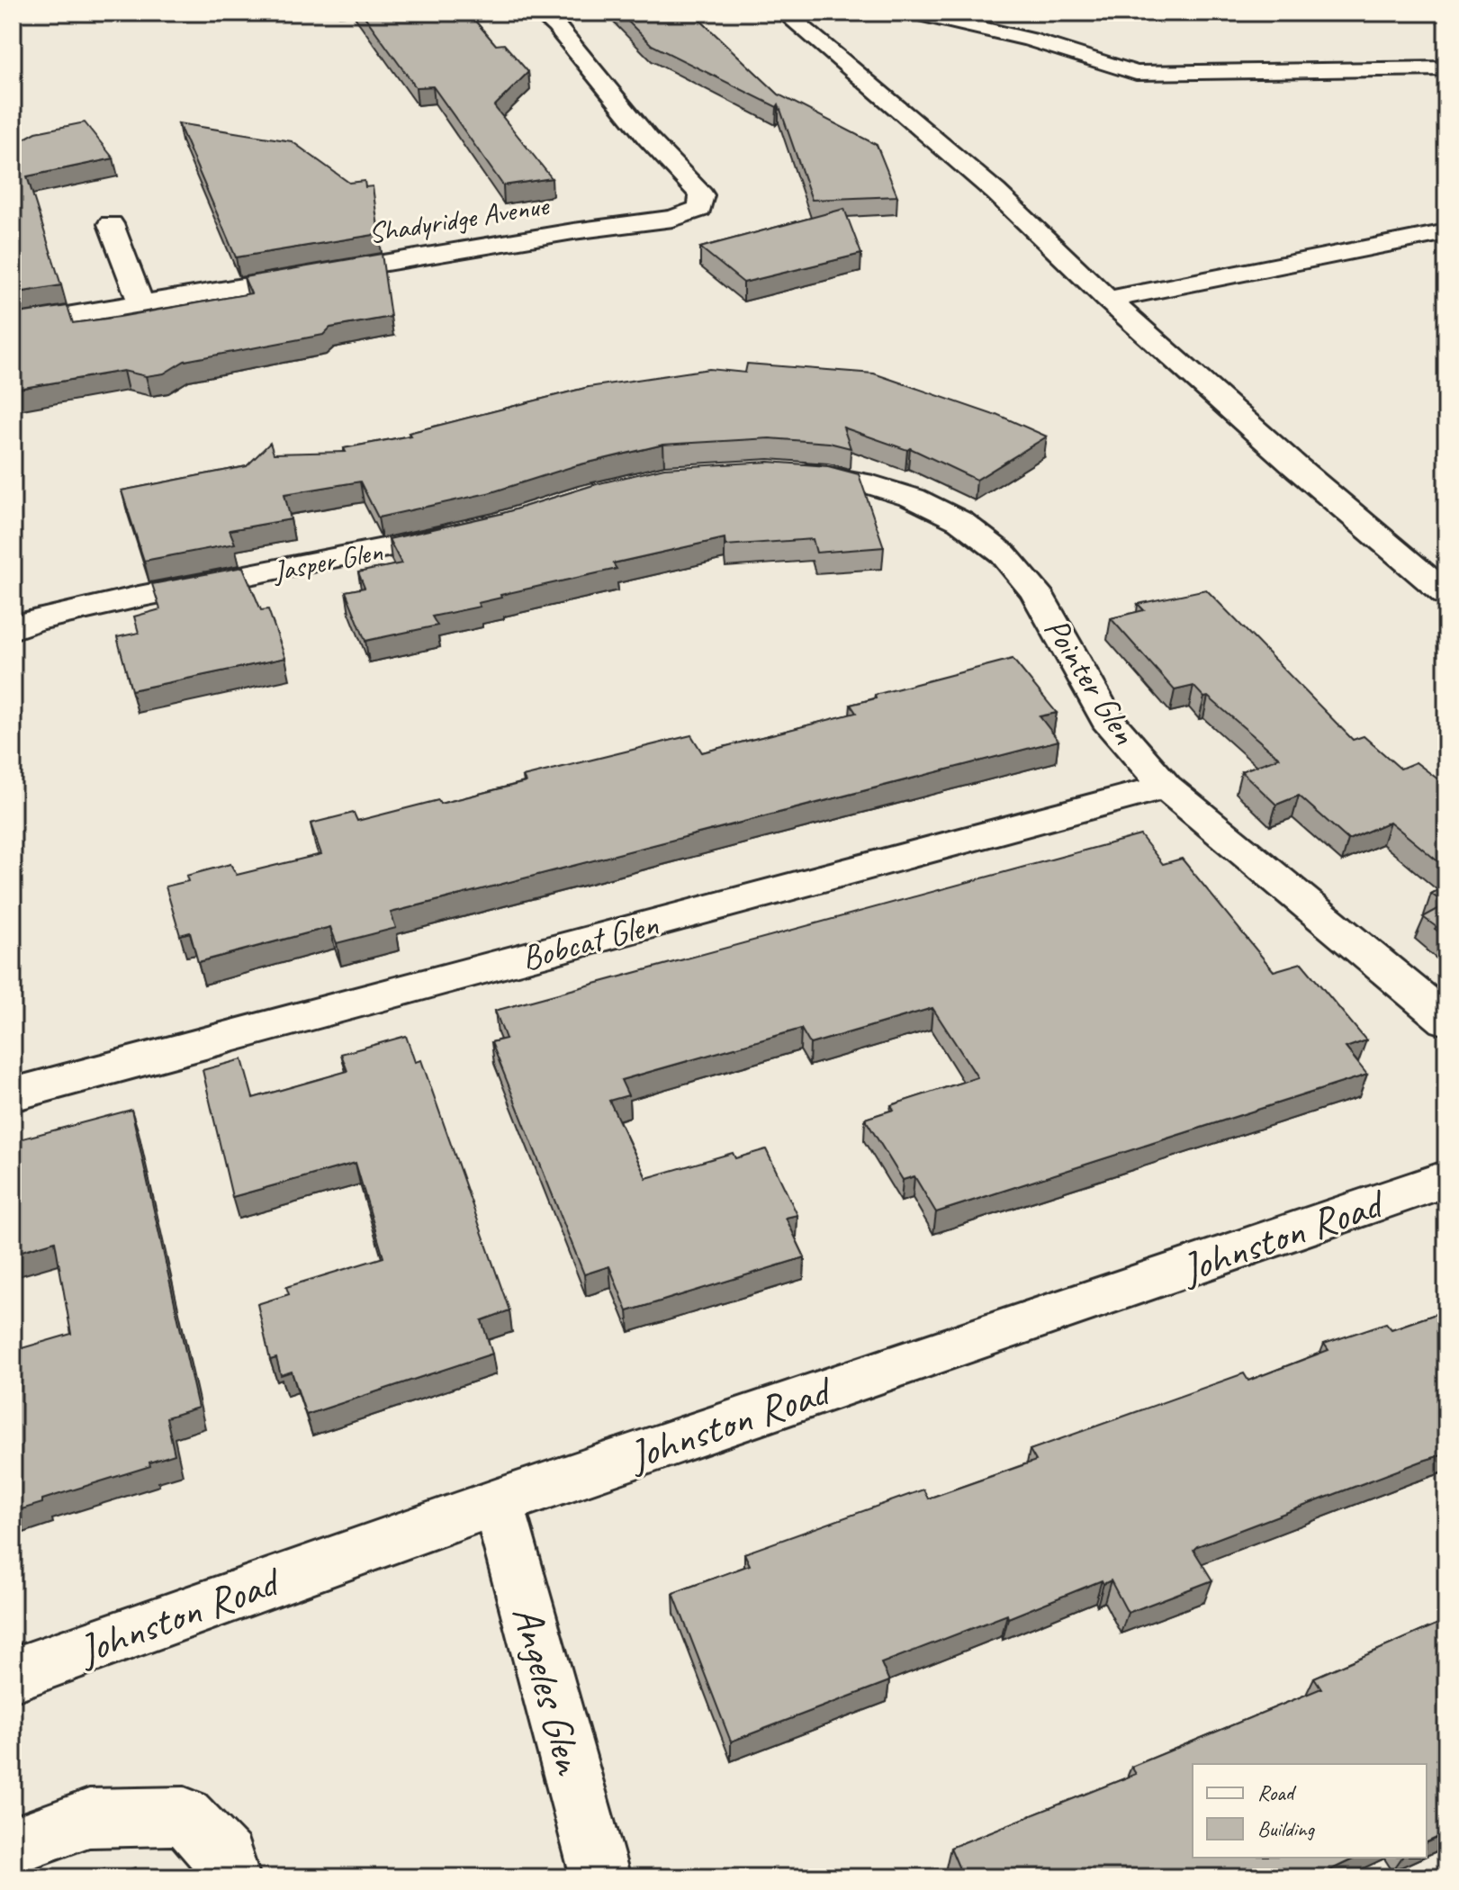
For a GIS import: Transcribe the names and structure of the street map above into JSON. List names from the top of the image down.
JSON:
{
  "streets": {
    "street": [
      "Shadyridge Avenue",
      "Jasper Glen",
      "Pointer Glen",
      "Bobcat Glen",
      "Johnston Road",
      "Angeles Glen"
    ]
  },
  "crossings": [
    ["Pointer Glen", "Bobcat Glen"],
    ["Johnston Road", "Angeles Glen"]
  ],
  "legend": ["Road", "Building"]
}
